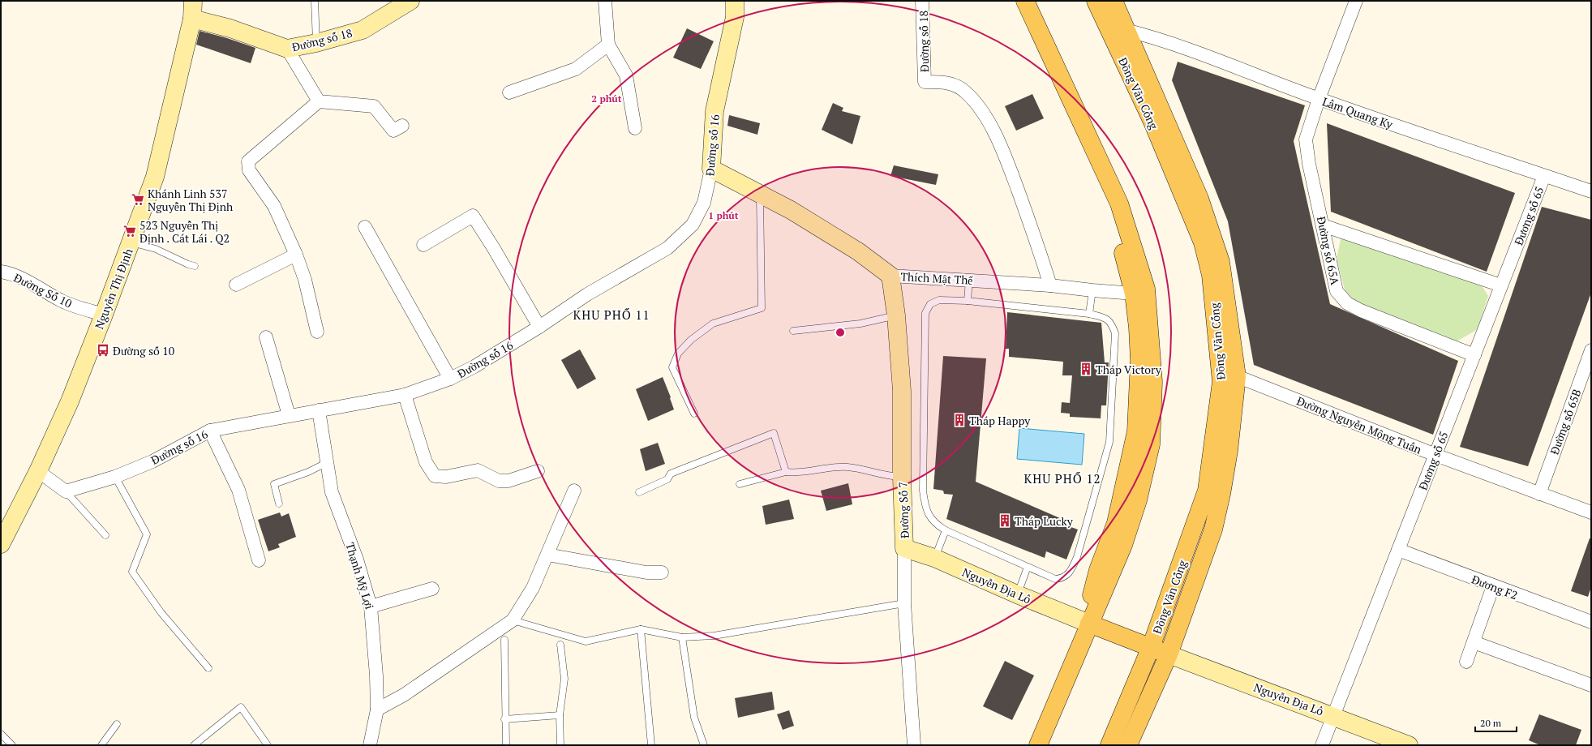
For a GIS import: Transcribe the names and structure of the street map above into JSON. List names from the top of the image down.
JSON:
{
  "streets": {
    "main road": ["Đồng Văn Cống"],
    "street": [
      "Đường số 18",
      "Lâm Quang Ky",
      "Đường số 16",
      "Đương số 65",
      "Đường số 65A",
      "Thích Mật Thể",
      "Nguyễn Thị Định",
      "Đường Số 10",
      "Đường số 65B",
      "Đường Nguyễn Mộng Tuân",
      "Đường Số 7",
      "Thạnh Mỹ Lợi",
      "Nguyễn Địa Lô",
      "Đương F2"
    ]
  },
  "crossings": [
    ["Đường số 18", "Thích Mật Thể"],
    ["Đường số 18", "Nguyễn Thị Định"],
    ["Đồng Văn Cống", "Lâm Quang Ky"],
    ["Đồng Văn Cống", "Đường Nguyễn Mộng Tuân"],
    ["Đồng Văn Cống", "Nguyễn Địa Lô"],
    ["Lâm Quang Ky", "Đương số 65"],
    ["Lâm Quang Ky", "Đường số 65A"],
    ["Đường số 16", "Thích Mật Thể"],
    ["Đường số 16", "Thạnh Mỹ Lợi"],
    ["Đương số 65", "Đường số 65A"],
    ["Đương số 65", "Đường Nguyễn Mộng Tuân"],
    ["Đương số 65", "Nguyễn Địa Lô"],
    ["Đương số 65", "Đương F2"],
    ["Thích Mật Thể", "Đường Số 7"],
    ["Nguyễn Thị Định", "Đường Số 10"],
    ["Đường số 65B", "Đường Nguyễn Mộng Tuân"],
    ["Đường Số 7", "Nguyễn Địa Lô"]
  ],
  "districts": ["KHU PHỐ 11", "KHU PHỐ 12"],
  "places": {
    "supermarket": ["Khánh Linh 537 Nguyễn Thị Định", "523 Nguyễn Thị Định . Cát Lái . Q2"],
    "bus stop": ["Đường số 10"],
    "building": ["Tháp Victory", "Tháp Happy", "Tháp Lucky"]
  },
  "scale_bar": "20 m",
  "rings": ["2 phút", "1 phút"]
}
